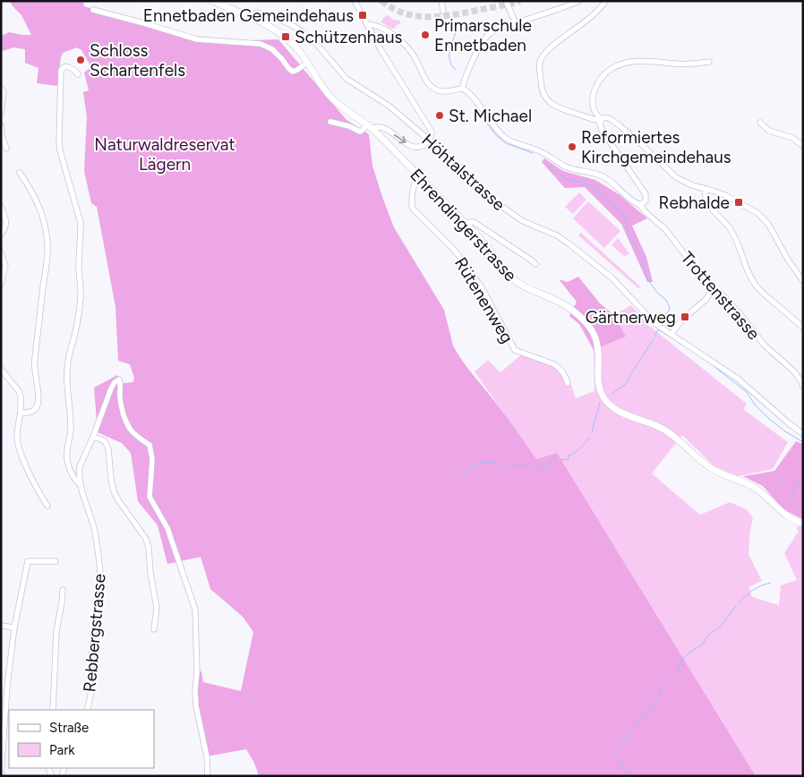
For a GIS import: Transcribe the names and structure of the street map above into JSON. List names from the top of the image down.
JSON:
{
  "streets": {
    "main road": ["Ehrendingerstrasse"],
    "street": [
      "Höhtalstrasse",
      "Trottenstrasse",
      "Rütenenweg",
      "Rebbergstrasse"
    ]
  },
  "crossings": [
    ["Höhtalstrasse", "Ehrendingerstrasse"],
    ["Ehrendingerstrasse", "Rütenenweg"]
  ],
  "parks": ["Naturwaldreservat Lägern"],
  "places": {
    "transit": [
      "Ennetbaden Gemeindehaus",
      "Schützenhaus",
      "Rebhalde",
      "Gärtnerweg"
    ],
    "other": [
      "Primarschule Ennetbaden",
      "Schloss Schartenfels",
      "St. Michael",
      "Reformiertes Kirchgemeindehaus"
    ]
  },
  "legend": ["Straße", "Park"]
}
